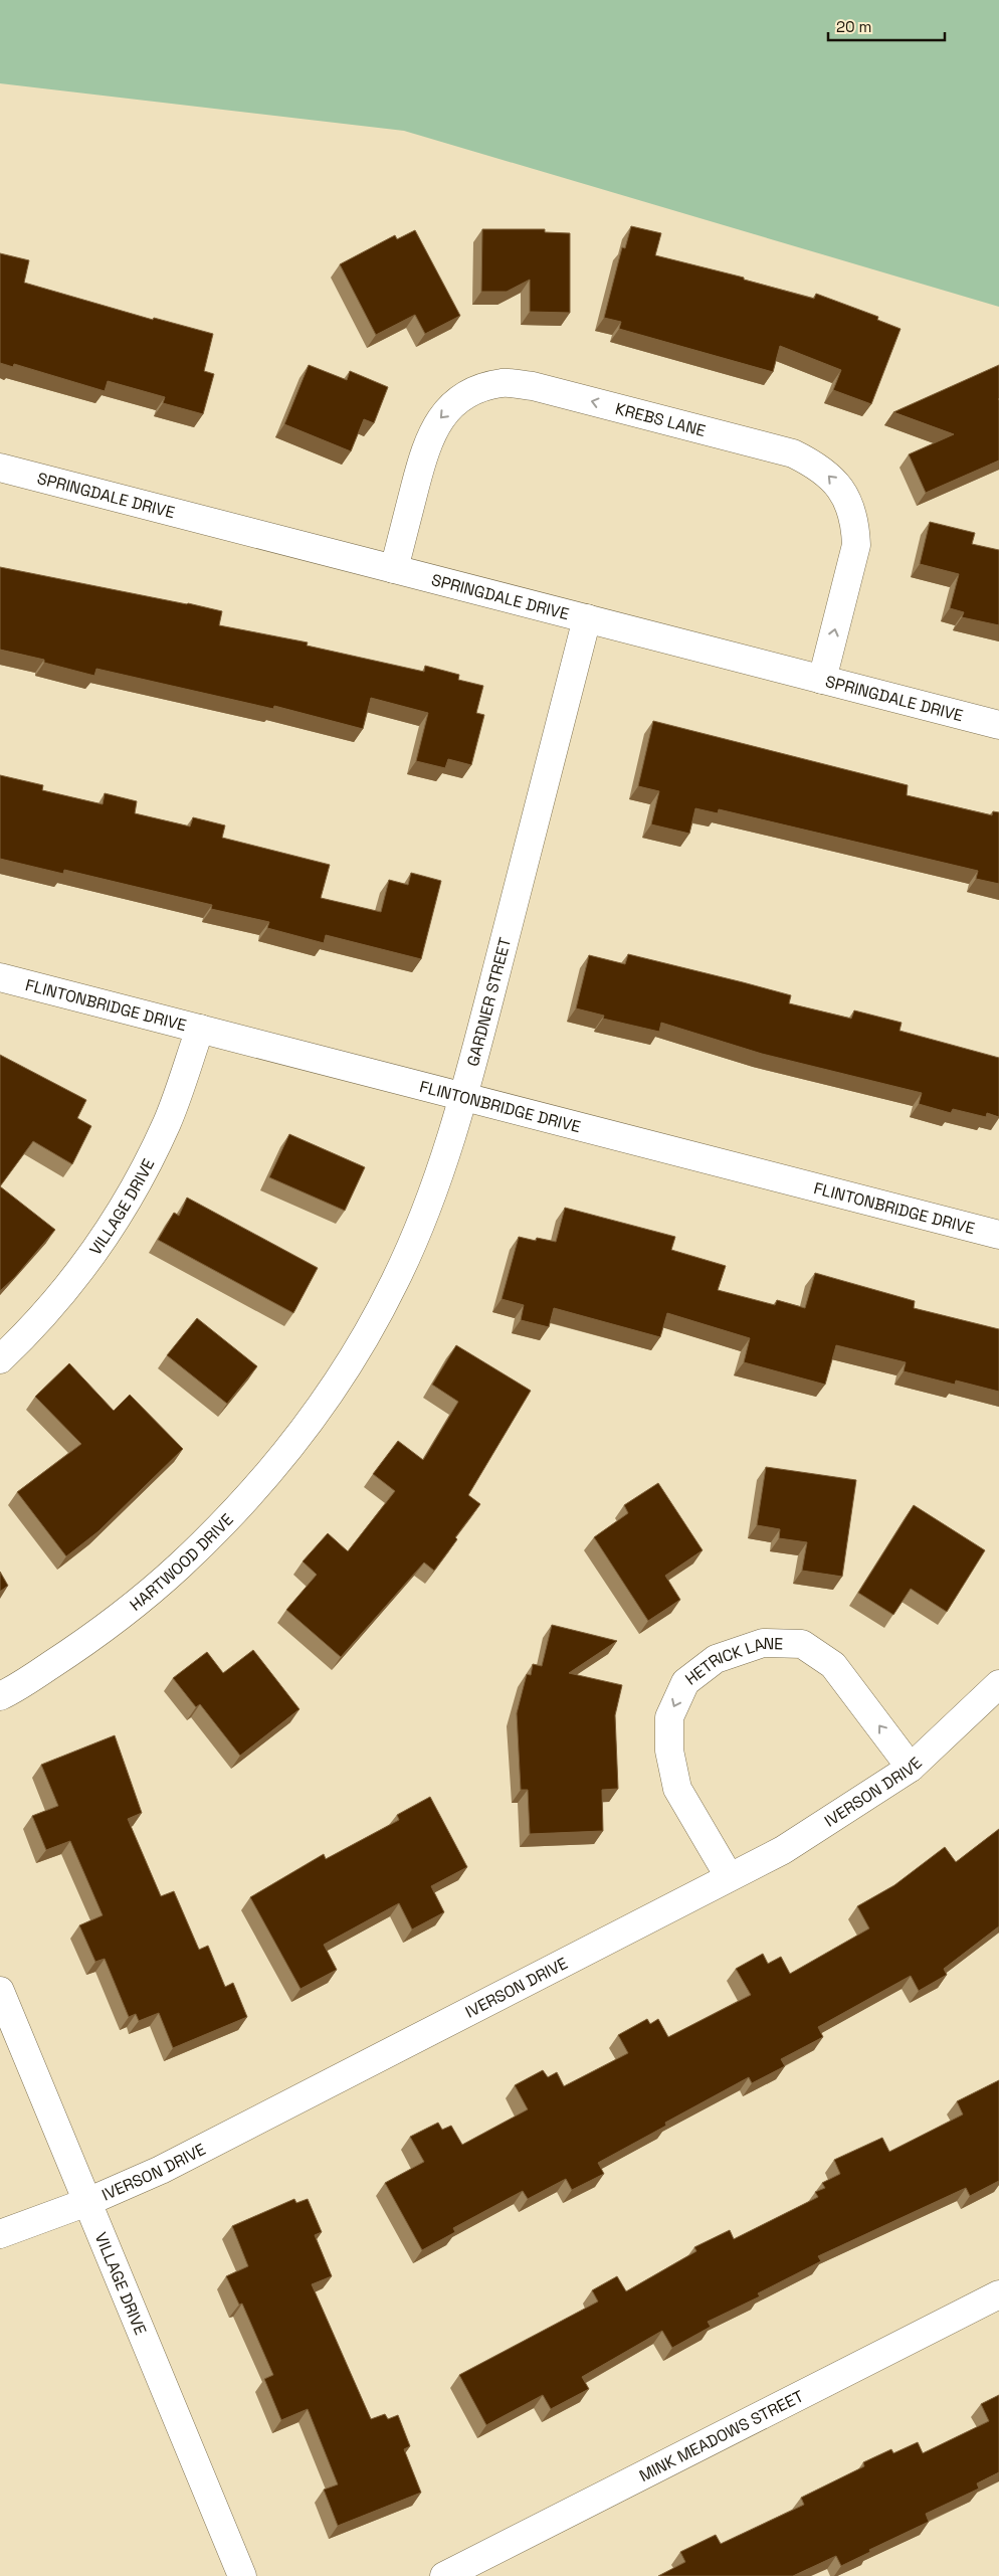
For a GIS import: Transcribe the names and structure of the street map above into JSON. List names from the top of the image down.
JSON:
{
  "streets": {
    "street": [
      "KREBS LANE",
      "SPRINGDALE DRIVE",
      "GARDNER STREET",
      "FLINTONBRIDGE DRIVE",
      "VILLAGE DRIVE",
      "HARTWOOD DRIVE",
      "HETRICK LANE",
      "IVERSON DRIVE",
      "MINK MEADOWS STREET"
    ]
  },
  "crossings": [
    ["KREBS LANE", "SPRINGDALE DRIVE"],
    ["SPRINGDALE DRIVE", "GARDNER STREET"],
    ["GARDNER STREET", "FLINTONBRIDGE DRIVE"],
    ["GARDNER STREET", "HARTWOOD DRIVE"],
    ["FLINTONBRIDGE DRIVE", "VILLAGE DRIVE"],
    ["VILLAGE DRIVE", "IVERSON DRIVE"],
    ["HETRICK LANE", "IVERSON DRIVE"]
  ],
  "scale_bar": "20 m"
}
